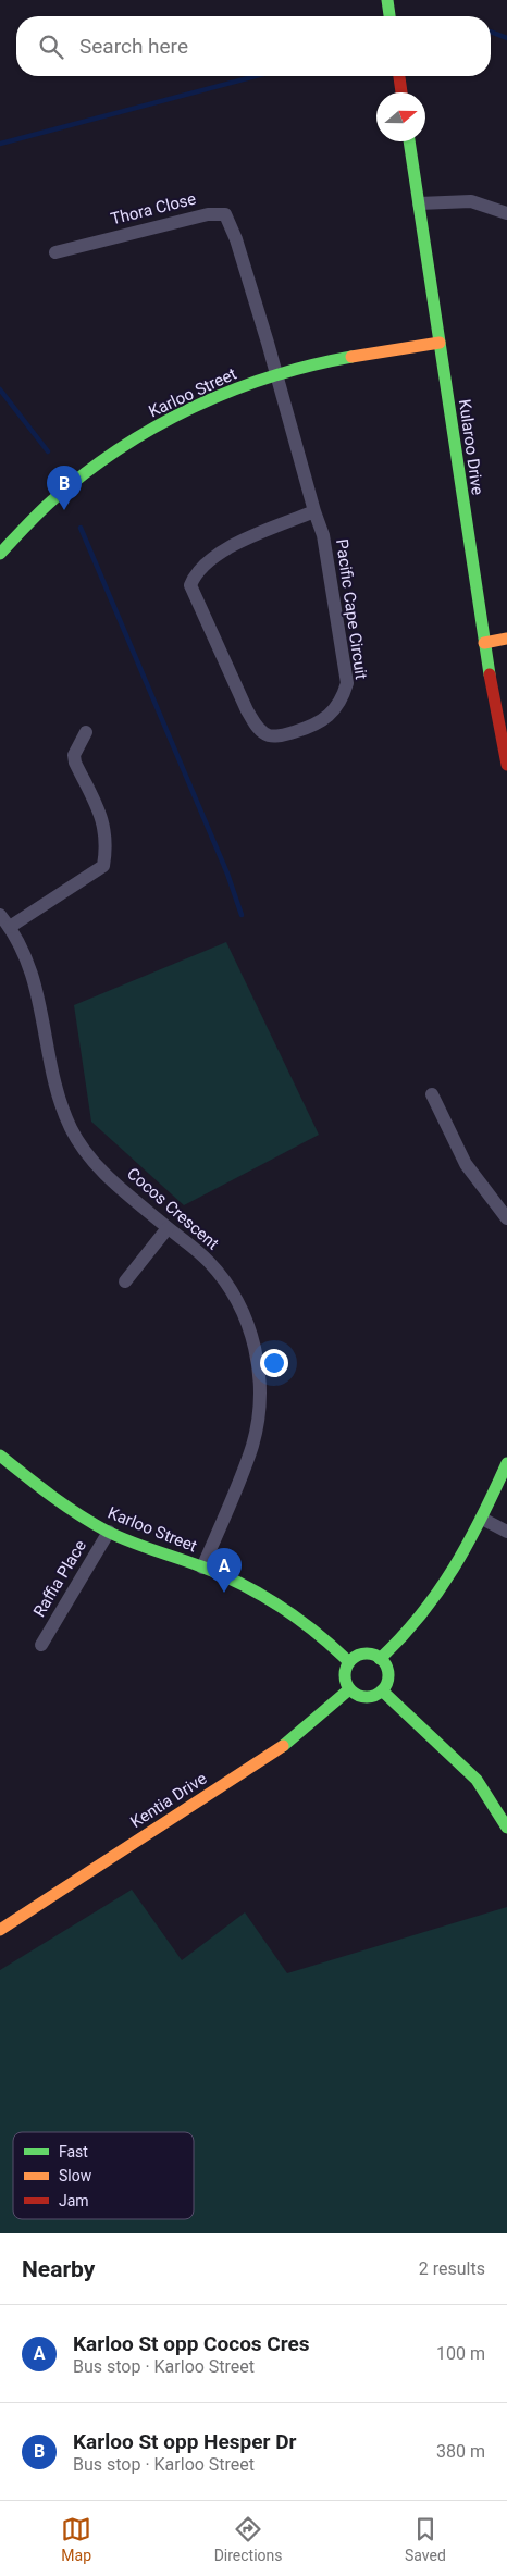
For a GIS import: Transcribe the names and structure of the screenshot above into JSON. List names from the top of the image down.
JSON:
{
  "streets": {
    "street": [
      "Thora Close",
      "Karloo Street",
      "Kularoo Drive",
      "Pacific Cape Circuit",
      "Cocos Crescent",
      "Raffia Place",
      "Kentia Drive"
    ]
  },
  "crossings": [
    ["Thora Close", "Karloo Street"],
    ["Thora Close", "Pacific Cape Circuit"],
    ["Karloo Street", "Kularoo Drive"],
    ["Karloo Street", "Pacific Cape Circuit"],
    ["Karloo Street", "Cocos Crescent"],
    ["Karloo Street", "Raffia Place"],
    ["Karloo Street", "Kentia Drive"]
  ],
  "legend": ["Fast", "Slow", "Jam"],
  "north": "right",
  "page": {
    "search": "Search here",
    "pins": ["B", "A"],
    "heading": ["Nearby", "2 results"],
    "list": [
      {
        "mark": "A",
        "name": "Karloo St opp Cocos Cres",
        "note": "Bus stop · Karloo Street",
        "value": "100 m"
      },
      {
        "mark": "B",
        "name": "Karloo St opp Hesper Dr",
        "note": "Bus stop · Karloo Street",
        "value": "380 m"
      }
    ],
    "nav": ["Map", "Directions", "Saved"]
  }
}
